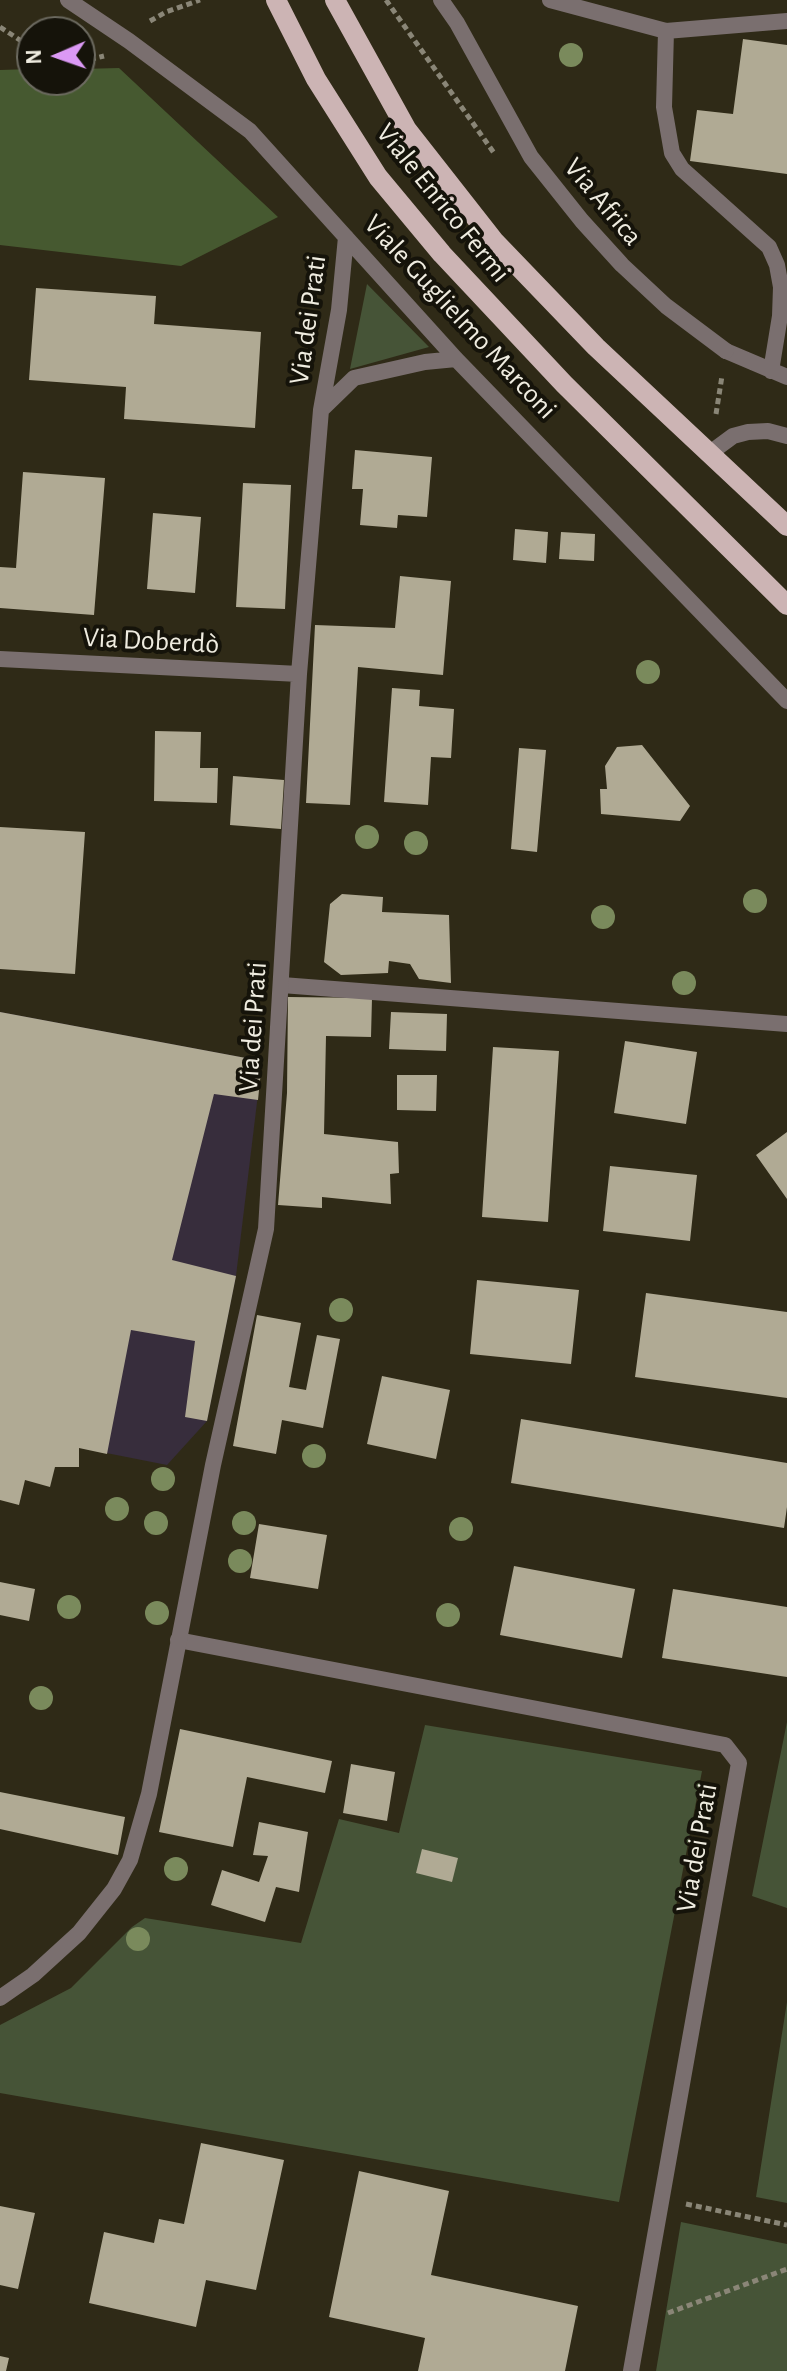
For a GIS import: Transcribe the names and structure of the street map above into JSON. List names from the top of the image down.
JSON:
{
  "streets": {
    "main road": ["Viale Enrico Fermi", "Viale Guglielmo Marconi"],
    "street": ["Via Africa", "Via dei Prati", "Via Doberdò"]
  },
  "crossings": [
    ["Viale Enrico Fermi", "Viale Guglielmo Marconi"],
    ["Viale Guglielmo Marconi", "Via dei Prati"],
    ["Via dei Prati", "Via Doberdò"]
  ],
  "north": "left"
}
